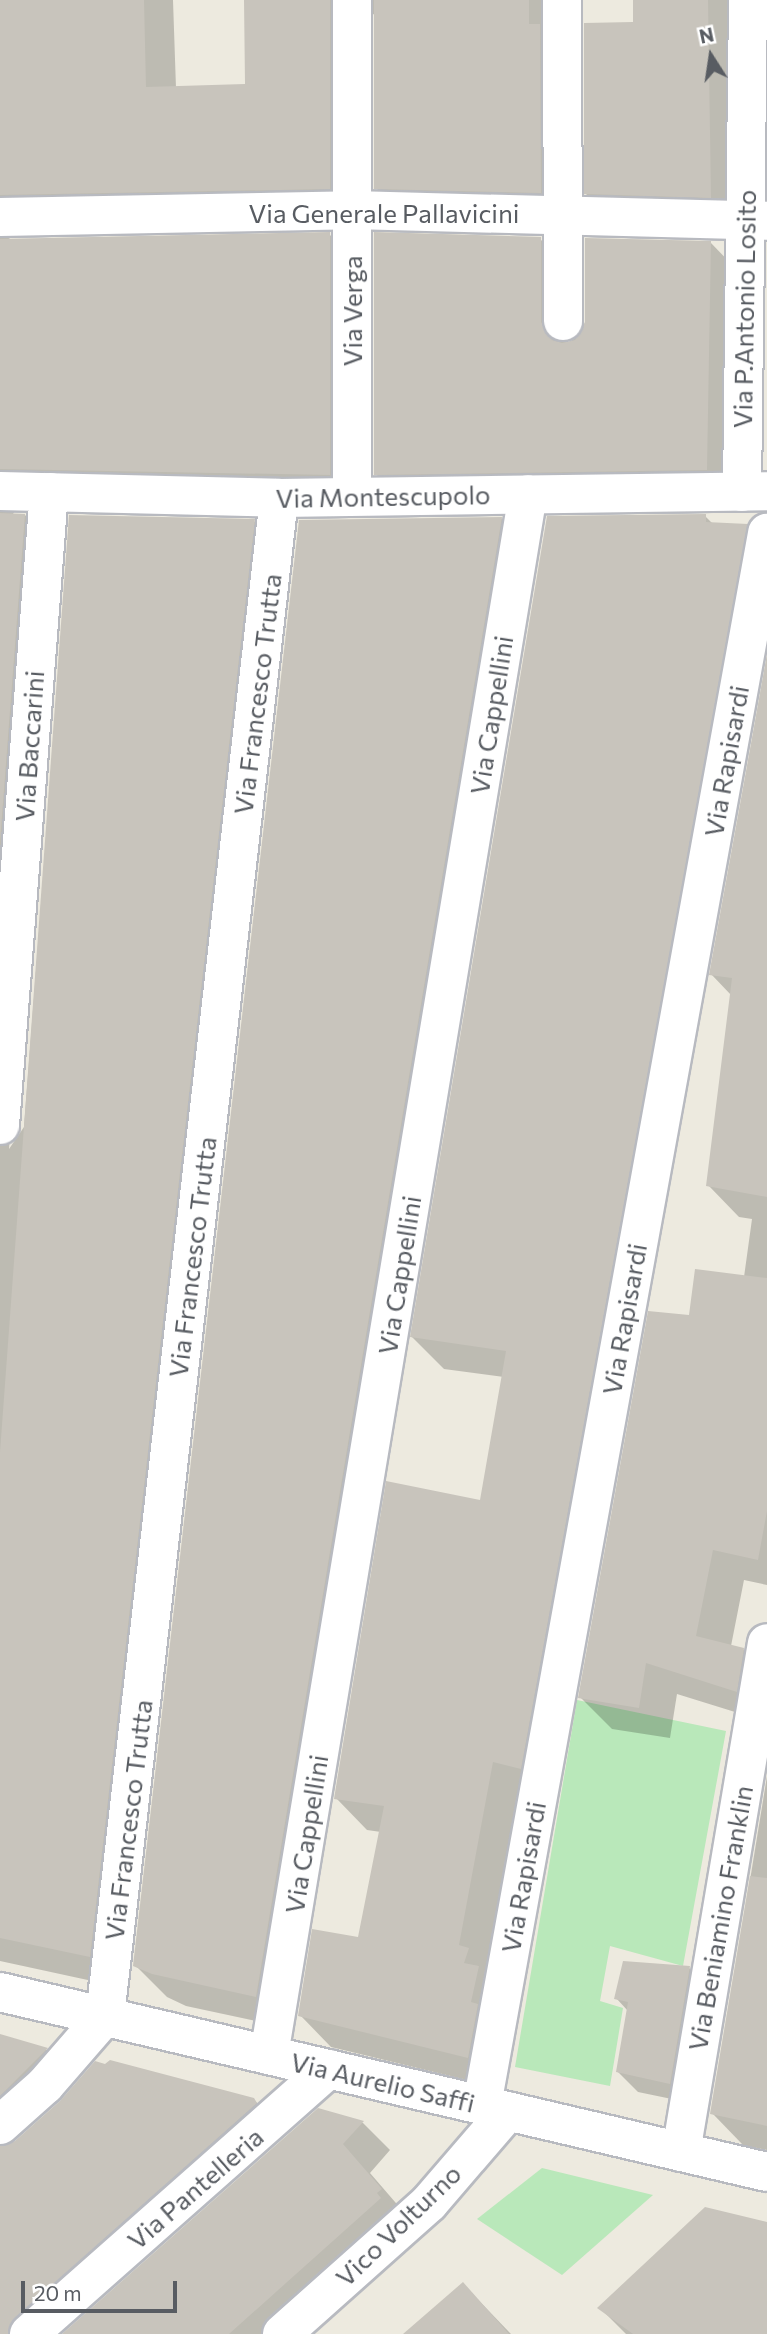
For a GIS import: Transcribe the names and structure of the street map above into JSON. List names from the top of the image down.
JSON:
{
  "streets": {
    "street": [
      "Via Generale Pallavicini",
      "Via P.Antonio Losito",
      "Via Verga",
      "Via Montescupolo",
      "Via Francesco Trutta",
      "Via Cappellini",
      "Via Baccarini",
      "Via Rapisardi",
      "Via Beniamino Franklin",
      "Via Aurelio Saffi",
      "Via Pantelleria",
      "Vico Volturno"
    ]
  },
  "crossings": [
    ["Via Generale Pallavicini", "Via P.Antonio Losito"],
    ["Via Generale Pallavicini", "Via Verga"],
    ["Via P.Antonio Losito", "Via Montescupolo"],
    ["Via Verga", "Via Montescupolo"],
    ["Via Montescupolo", "Via Francesco Trutta"],
    ["Via Montescupolo", "Via Cappellini"],
    ["Via Montescupolo", "Via Baccarini"],
    ["Via Francesco Trutta", "Via Aurelio Saffi"],
    ["Via Cappellini", "Via Aurelio Saffi"],
    ["Via Rapisardi", "Via Aurelio Saffi"],
    ["Via Rapisardi", "Vico Volturno"],
    ["Via Beniamino Franklin", "Via Aurelio Saffi"],
    ["Via Aurelio Saffi", "Via Pantelleria"],
    ["Via Aurelio Saffi", "Vico Volturno"]
  ],
  "scale_bar": "20 m",
  "north": "top"
}
